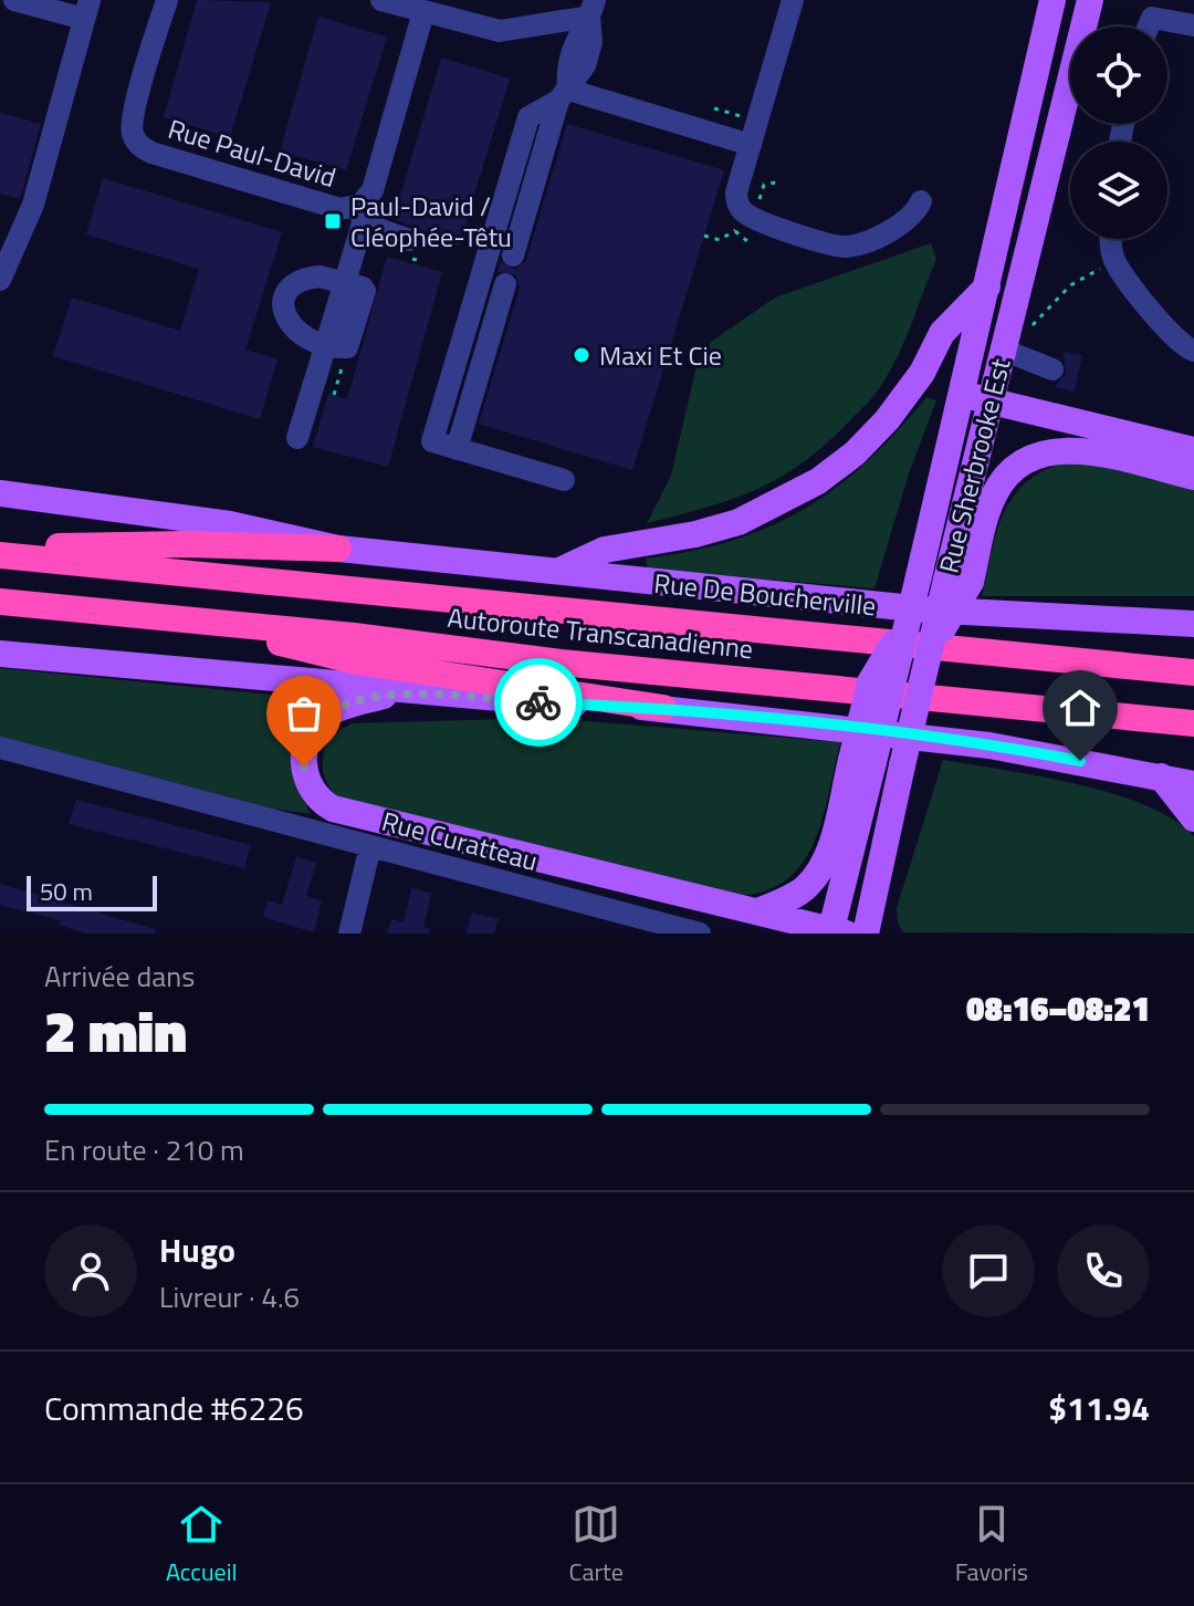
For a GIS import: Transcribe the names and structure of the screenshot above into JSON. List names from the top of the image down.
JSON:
{
  "streets": {
    "highway": ["Autoroute Transcanadienne"],
    "main road": ["Rue Sherbrooke Est", "Rue De Boucherville"],
    "street": ["Rue Paul-David", "Rue Curatteau"]
  },
  "places": {
    "transit": ["Paul-David / Cléophée-Têtu"],
    "other": ["Maxi Et Cie"]
  },
  "scale_bar": "50 m",
  "page": {
    "scale": "50 m",
    "heading": ["2 min", "Arrivée dans", "08:16–08:21"],
    "panel": [
      "Hugo",
      "Livreur · 4.6",
      "Commande #6226",
      "$11.94"
    ],
    "bar": "En route · 210 m",
    "tabs": ["Accueil", "Carte", "Favoris"]
  }
}
